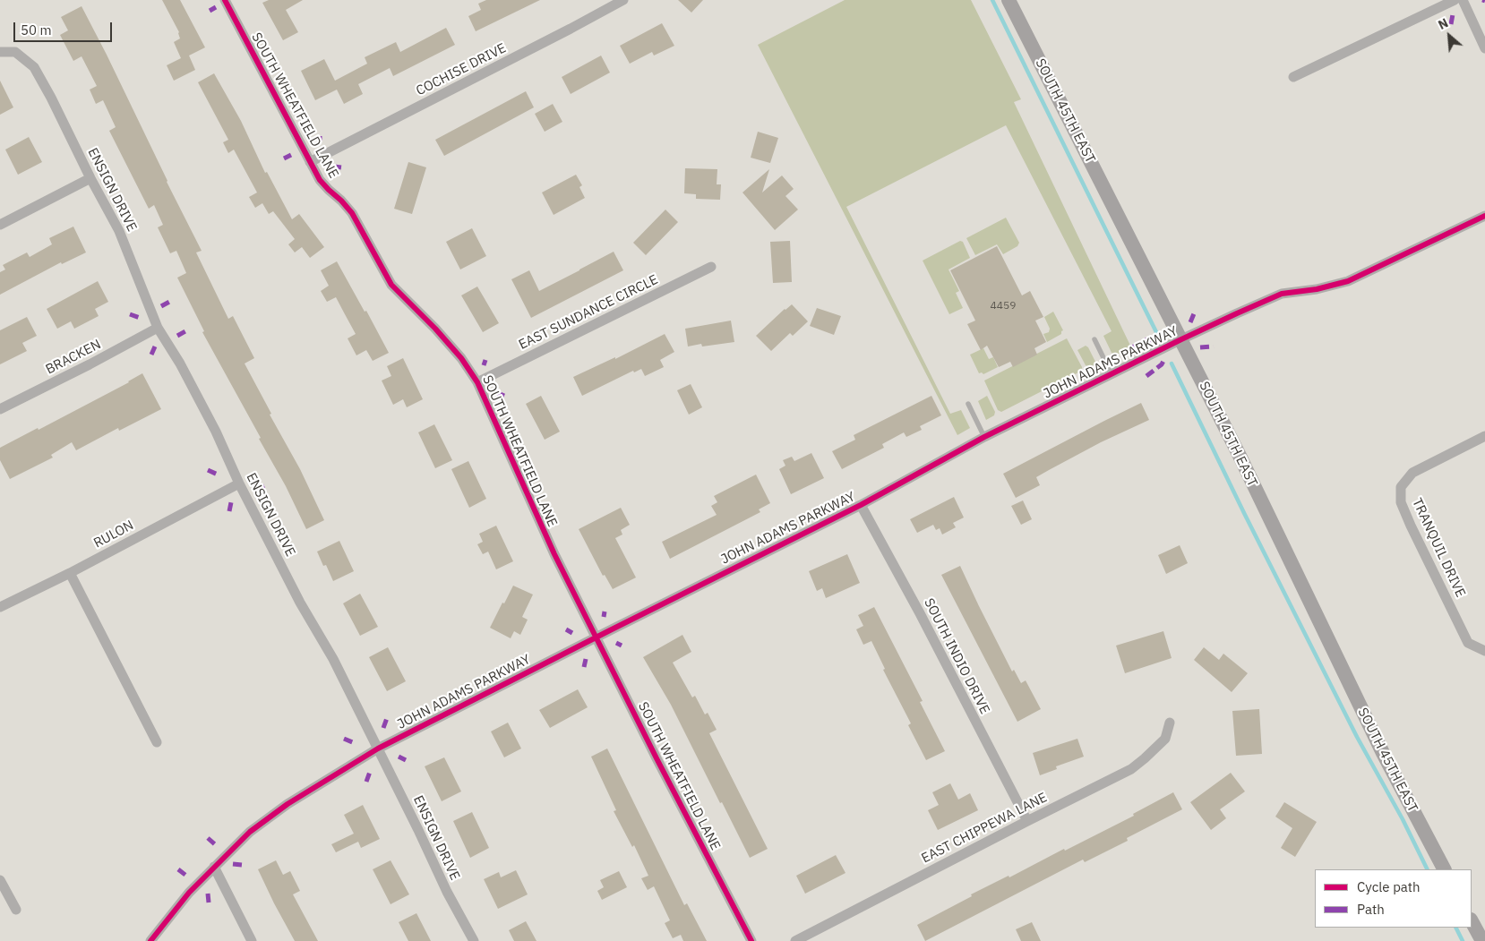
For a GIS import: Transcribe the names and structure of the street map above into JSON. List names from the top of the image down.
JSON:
{
  "streets": {
    "main road": ["SOUTH 45TH EAST"],
    "street": [
      "COCHISE DRIVE",
      "SOUTH WHEATFIELD LANE",
      "ENSIGN DRIVE",
      "EAST SUNDANCE CIRCLE",
      "BRACKEN",
      "JOHN ADAMS PARKWAY",
      "RULON",
      "TRANQUIL DRIVE",
      "SOUTH INDIO DRIVE",
      "EAST CHIPPEWA LANE"
    ]
  },
  "crossings": [
    ["COCHISE DRIVE", "SOUTH WHEATFIELD LANE"],
    ["SOUTH WHEATFIELD LANE", "EAST SUNDANCE CIRCLE"],
    ["SOUTH WHEATFIELD LANE", "JOHN ADAMS PARKWAY"],
    ["SOUTH 45TH EAST", "JOHN ADAMS PARKWAY"],
    ["ENSIGN DRIVE", "BRACKEN"],
    ["ENSIGN DRIVE", "JOHN ADAMS PARKWAY"],
    ["ENSIGN DRIVE", "RULON"],
    ["JOHN ADAMS PARKWAY", "SOUTH INDIO DRIVE"],
    ["SOUTH INDIO DRIVE", "EAST CHIPPEWA LANE"]
  ],
  "house_numbers": ["4459"],
  "legend": ["Cycle path", "Path"],
  "scale_bar": "50 m",
  "north": "top left"
}
